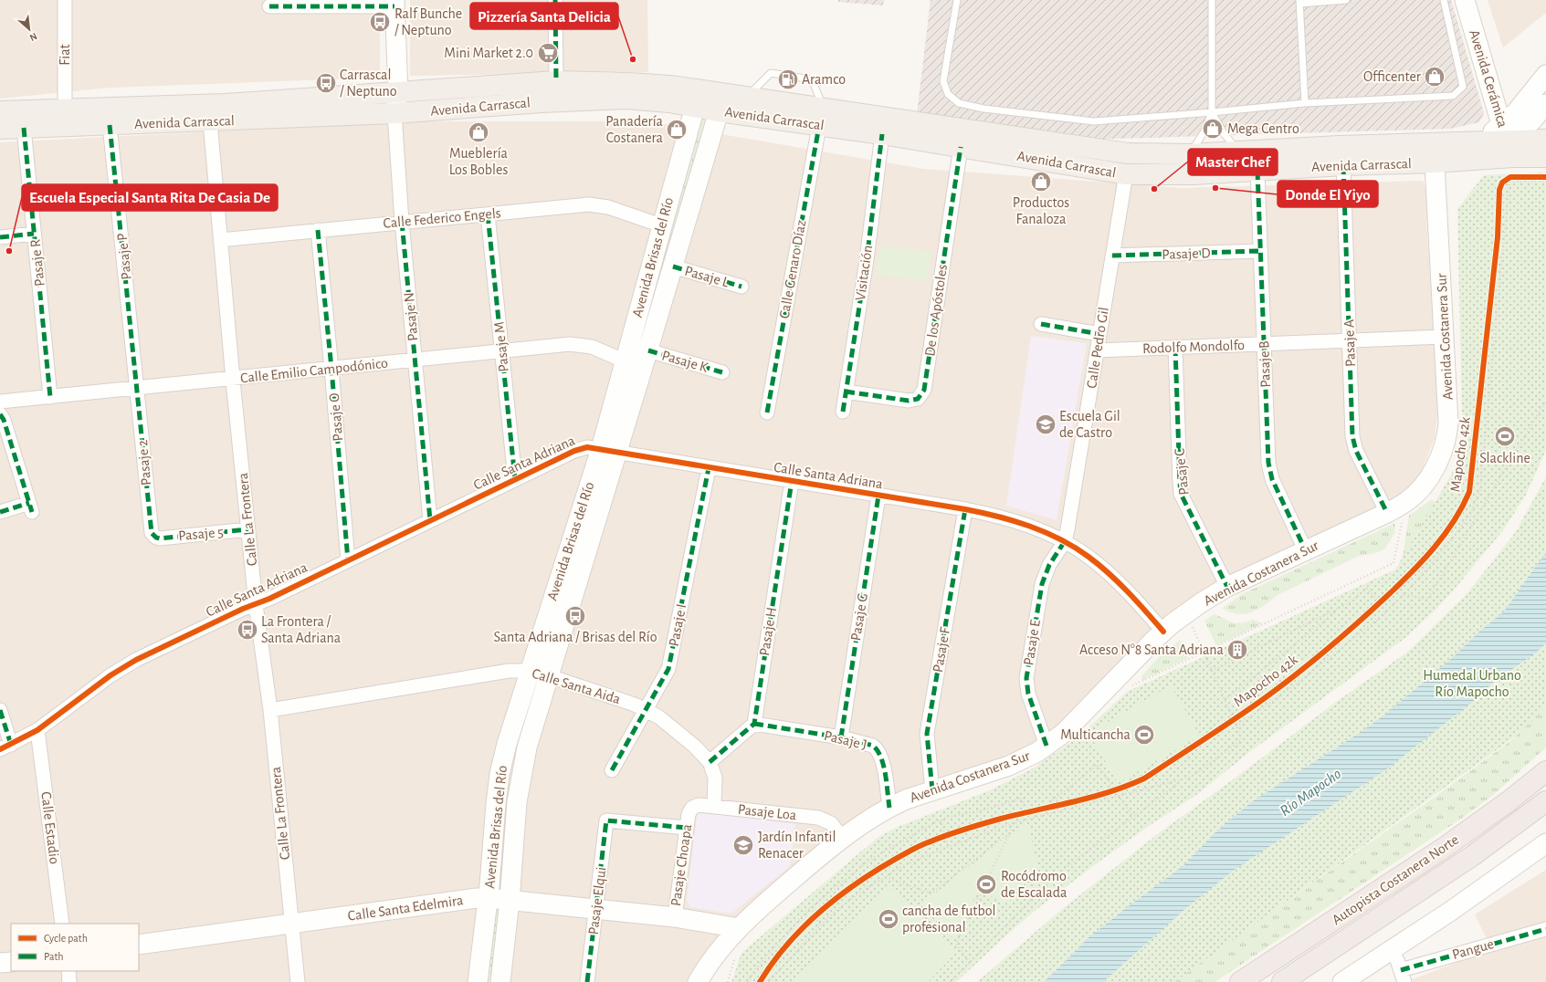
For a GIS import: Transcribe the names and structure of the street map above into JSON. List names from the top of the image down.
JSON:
{
  "streets": {
    "highway": ["Autopista Costanera Norte"],
    "main road": ["Avenida Carrascal"],
    "street": [
      "Fiat",
      "Avenida Cerámica",
      "Calle Federico Engels",
      "Pasaje D",
      "Pasaje P",
      "Avenida Brisas del Río",
      "Pasaje R",
      "Calle Genaro Díaz",
      "Visitación",
      "Pasaje L",
      "De los Apóstoles",
      "Pasaje N",
      "Avenida Costanera Sur",
      "Pasaje A",
      "Pasaje M",
      "Rodolfo Mondolfo",
      "Calle Pedro Gil",
      "Pasaje K",
      "Pasaje B",
      "Calle Emilio Campodónico",
      "Pasaje O",
      "Pasaje 2",
      "Calle Santa Adriana",
      "Pasaje C",
      "Calle La Frontera",
      "Pasaje 5",
      "Pasaje G",
      "Pasaje I",
      "Pasaje H",
      "Pasaje E",
      "Pasaje F",
      "Calle Santa Aida",
      "Pasaje J",
      "Pasaje Loa",
      "Calle Estadio",
      "Pasaje Choapa",
      "Pasaje Elqui",
      "Calle Santa Edelmira",
      "Pangue"
    ],
    "cycle path": ["Mapocho 42k"]
  },
  "crossings": [
    ["Fiat", "Avenida Carrascal"],
    ["Avenida Cerámica", "Avenida Carrascal"],
    ["Avenida Carrascal", "Pasaje P"],
    ["Avenida Carrascal", "Avenida Brisas del Río"],
    ["Avenida Carrascal", "Pasaje R"],
    ["Avenida Carrascal", "Calle Genaro Díaz"],
    ["Avenida Carrascal", "Visitación"],
    ["Avenida Carrascal", "De los Apóstoles"],
    ["Avenida Carrascal", "Pasaje N"],
    ["Avenida Carrascal", "Avenida Costanera Sur"],
    ["Avenida Carrascal", "Pasaje A"],
    ["Avenida Carrascal", "Calle Pedro Gil"],
    ["Avenida Carrascal", "Pasaje B"],
    ["Avenida Carrascal", "Calle La Frontera"],
    ["Calle Federico Engels", "Avenida Brisas del Río"],
    ["Calle Federico Engels", "Pasaje N"],
    ["Calle Federico Engels", "Pasaje M"],
    ["Calle Federico Engels", "Pasaje O"],
    ["Calle Federico Engels", "Calle La Frontera"],
    ["Pasaje D", "Calle Pedro Gil"],
    ["Pasaje D", "Pasaje B"],
    ["Pasaje P", "Calle Emilio Campodónico"],
    ["Pasaje P", "Pasaje 2"],
    ["Avenida Brisas del Río", "Pasaje L"],
    ["Avenida Brisas del Río", "Pasaje K"],
    ["Avenida Brisas del Río", "Calle Emilio Campodónico"],
    ["Avenida Brisas del Río", "Calle Santa Adriana"],
    ["Avenida Brisas del Río", "Calle Santa Aida"],
    ["Avenida Brisas del Río", "Calle Santa Edelmira"],
    ["Pasaje R", "Calle Emilio Campodónico"],
    ["Visitación", "De los Apóstoles"],
    ["Pasaje N", "Calle Emilio Campodónico"],
    ["Pasaje N", "Calle Santa Adriana"],
    ["Avenida Costanera Sur", "Pasaje A"],
    ["Avenida Costanera Sur", "Rodolfo Mondolfo"],
    ["Avenida Costanera Sur", "Pasaje B"],
    ["Avenida Costanera Sur", "Calle Santa Adriana"],
    ["Avenida Costanera Sur", "Pasaje C"],
    ["Avenida Costanera Sur", "Pasaje E"],
    ["Avenida Costanera Sur", "Pasaje F"],
    ["Avenida Costanera Sur", "Pasaje J"],
    ["Avenida Costanera Sur", "Pasaje Loa"],
    ["Avenida Costanera Sur", "Calle Santa Edelmira"],
    ["Pasaje A", "Rodolfo Mondolfo"],
    ["Pasaje M", "Calle Emilio Campodónico"],
    ["Pasaje M", "Calle Santa Adriana"],
    ["Rodolfo Mondolfo", "Calle Pedro Gil"],
    ["Rodolfo Mondolfo", "Pasaje B"],
    ["Rodolfo Mondolfo", "Pasaje C"],
    ["Calle Pedro Gil", "Calle Santa Adriana"],
    ["Calle Pedro Gil", "Pasaje E"],
    ["Calle Emilio Campodónico", "Pasaje O"],
    ["Calle Emilio Campodónico", "Pasaje 2"],
    ["Calle Emilio Campodónico", "Calle La Frontera"],
    ["Pasaje O", "Calle Santa Adriana"],
    ["Pasaje 2", "Pasaje 5"],
    ["Calle Santa Adriana", "Calle La Frontera"],
    ["Calle Santa Adriana", "Pasaje G"],
    ["Calle Santa Adriana", "Pasaje I"],
    ["Calle Santa Adriana", "Pasaje H"],
    ["Calle Santa Adriana", "Pasaje E"],
    ["Calle Santa Adriana", "Pasaje F"],
    ["Calle Santa Adriana", "Calle Estadio"],
    ["Calle La Frontera", "Pasaje 5"],
    ["Calle La Frontera", "Calle Santa Aida"],
    ["Calle La Frontera", "Calle Santa Edelmira"],
    ["Pasaje G", "Pasaje J"],
    ["Pasaje I", "Calle Santa Aida"],
    ["Pasaje H", "Pasaje J"],
    ["Calle Santa Aida", "Pasaje Loa"],
    ["Pasaje Loa", "Pasaje Choapa"],
    ["Pasaje Choapa", "Pasaje Elqui"],
    ["Pasaje Choapa", "Calle Santa Edelmira"],
    ["Pasaje Elqui", "Calle Santa Edelmira"]
  ],
  "water": ["Río Mapocho"],
  "parks": ["Humedal Urbano Río Mapocho"],
  "places": {
    "bus stop": [
      "Ralf Bunche / Neptuno",
      "Carrascal / Neptuno",
      "Santa Adriana / Brisas del Río",
      "La Frontera / Santa Adriana"
    ],
    "supermarket": ["Mini Market 2.0"],
    "other": [
      "Pizzería Santa Delicia",
      "Donde El Yiyo",
      "Master Chef",
      "Escuela Especial Santa Rita De Casia De"
    ],
    "shop": [
      "Officenter",
      "Mega Centro",
      "Panadería Costanera",
      "Mueblería Los Bobles",
      "Productos Fanaloza"
    ],
    "fuel station": ["Aramco"],
    "school or university": ["Escuela Gil de Castro", "Jardín Infantil Renacer"],
    "sports": [
      "Slackline",
      "Multicancha",
      "Rocódromo de Escalada",
      "cancha de futbol profesional"
    ],
    "building": ["Acceso N°8 Santa Adriana"]
  },
  "legend": ["Cycle path", "Path"],
  "north": "bottom right"
}
